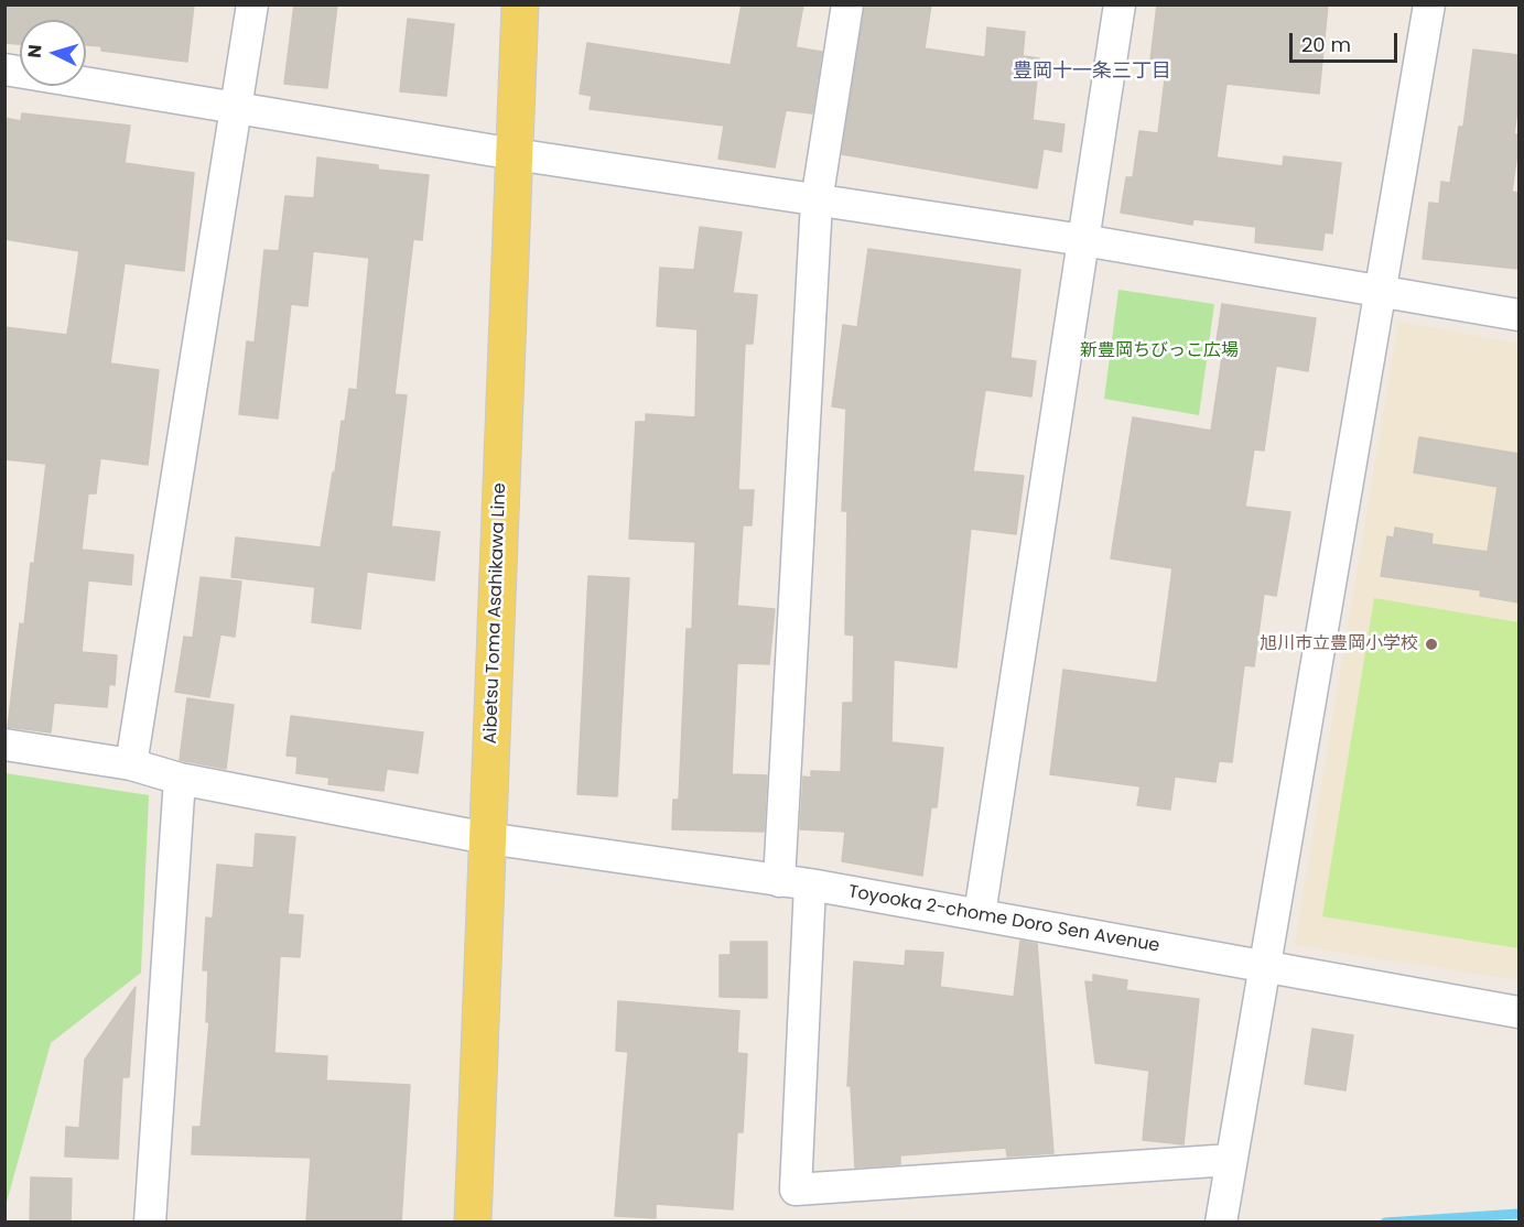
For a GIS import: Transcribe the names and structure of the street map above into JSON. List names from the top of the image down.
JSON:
{
  "streets": {
    "main road": ["Aibetsu Toma Asahikawa Line"],
    "street": ["Toyooka 2-chome Doro Sen Avenue"]
  },
  "crossings": [
    ["Aibetsu Toma Asahikawa Line", "Toyooka 2-chome Doro Sen Avenue"]
  ],
  "districts": ["豊岡十一条三丁目"],
  "parks": ["新豊岡ちびっこ広場"],
  "places": ["旭川市立豊岡小学校"],
  "scale_bar": "20 m",
  "north": "left"
}
